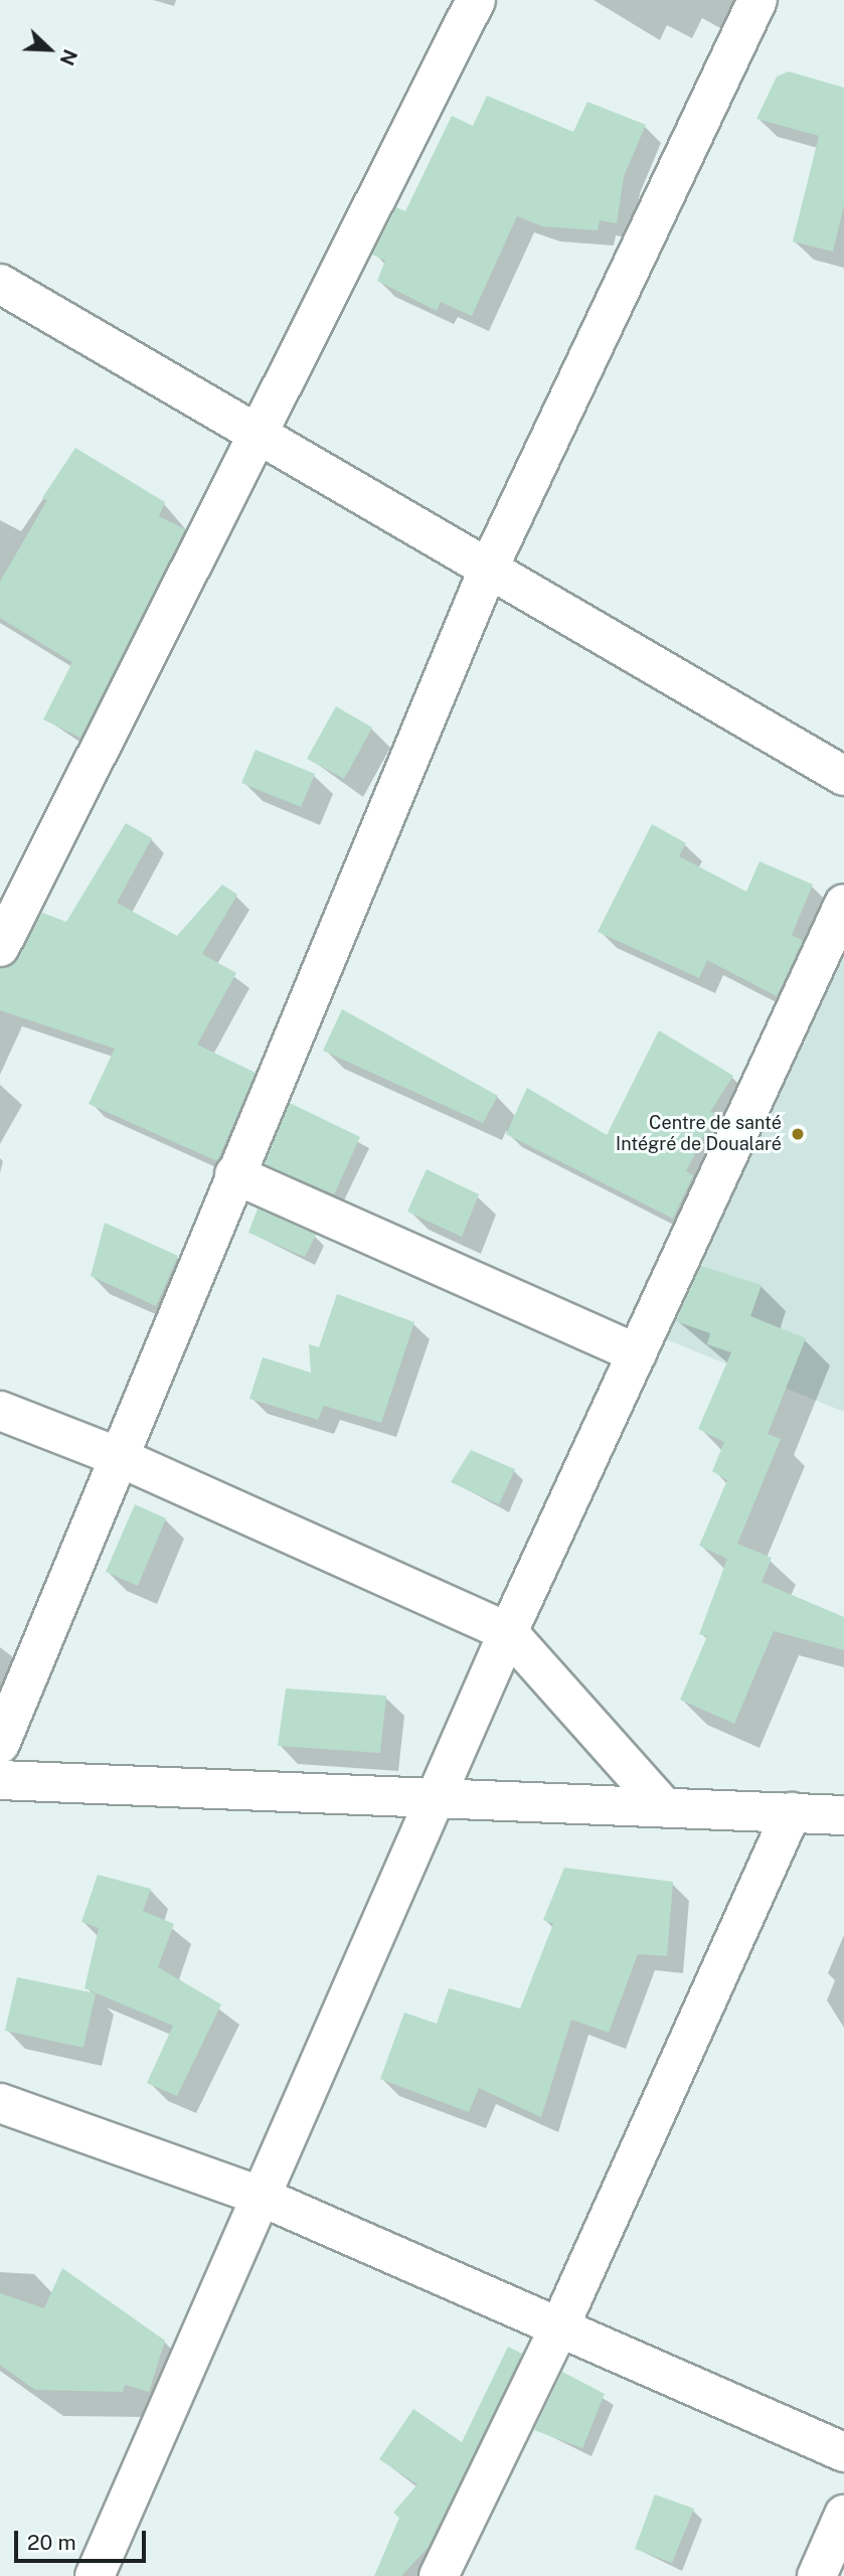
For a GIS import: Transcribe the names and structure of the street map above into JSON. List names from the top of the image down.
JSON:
{
  "places": ["Centre de santé Intégré de Doualaré"],
  "scale_bar": "20 m",
  "north": "bottom right"
}
